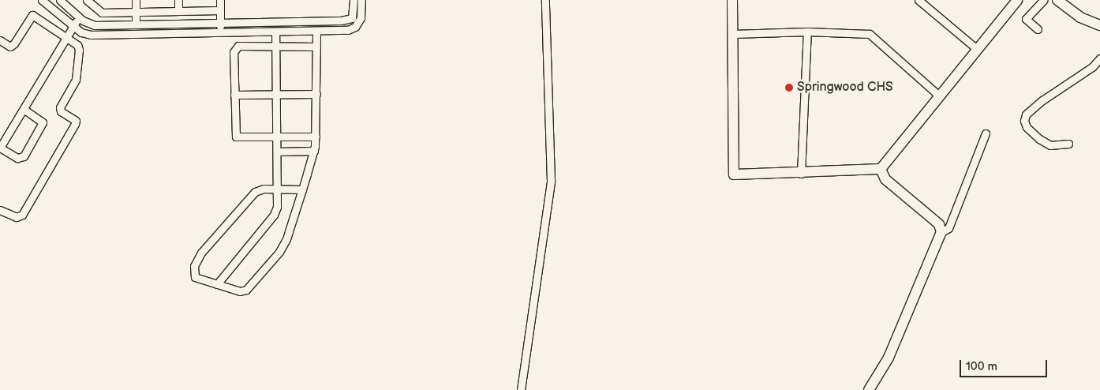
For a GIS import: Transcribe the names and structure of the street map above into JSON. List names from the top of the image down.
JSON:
{
  "places": ["Springwood CHS"],
  "scale_bar": "100 m"
}
